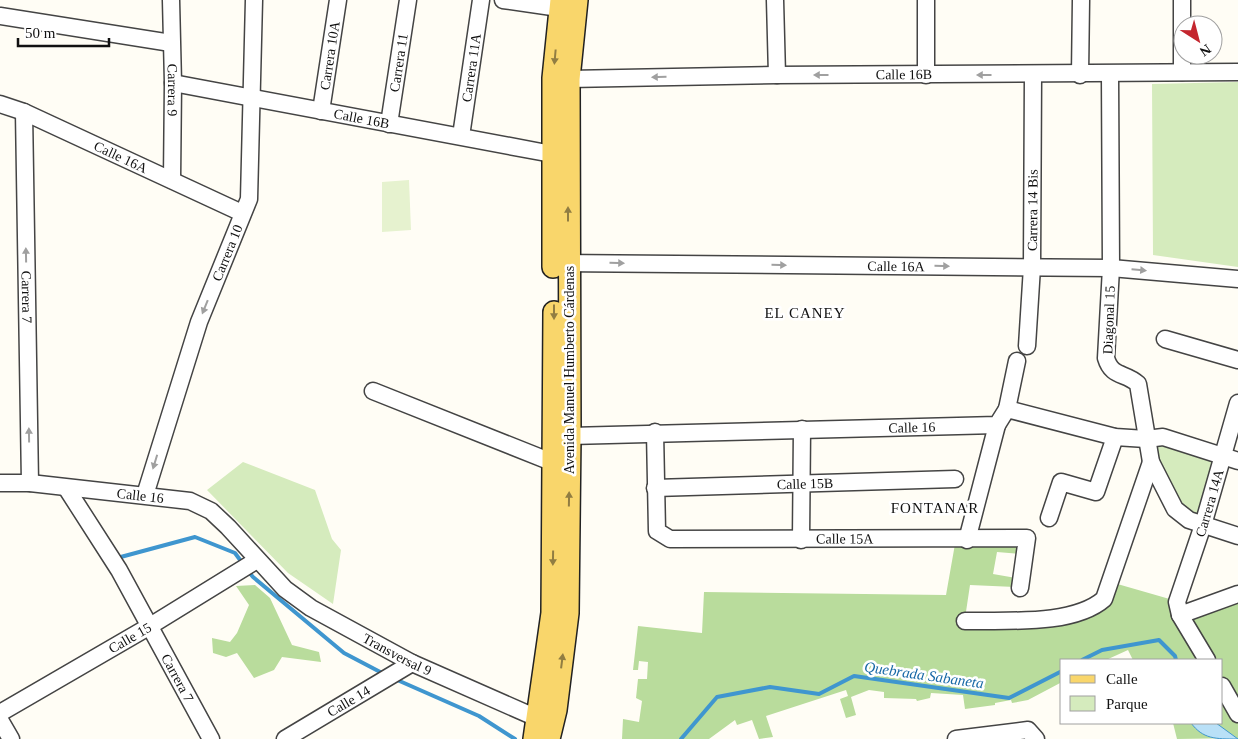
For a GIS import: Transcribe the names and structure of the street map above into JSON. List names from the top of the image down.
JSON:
{
  "streets": {
    "main road": ["Avenida Manuel Humberto Cárdenas"],
    "street": [
      "Carrera 10A",
      "Carrera 11",
      "Carrera 11A",
      "Calle 16B",
      "Carrera 9",
      "Calle 16A",
      "Carrera 14 Bis",
      "Carrera 10",
      "Carrera 7",
      "Diagonal 15",
      "Calle 16",
      "Calle 15B",
      "Carrera 14A",
      "Calle 15A",
      "Calle 15",
      "Transversal 9",
      "Calle 14"
    ]
  },
  "crossings": [
    ["Carrera 10A", "Calle 16B"],
    ["Carrera 11", "Calle 16B"],
    ["Carrera 11A", "Calle 16B"],
    ["Calle 16B", "Carrera 9"],
    ["Calle 16B", "Carrera 14 Bis"],
    ["Calle 16B", "Carrera 10"],
    ["Calle 16B", "Diagonal 15"],
    ["Calle 16B", "Avenida Manuel Humberto Cárdenas"],
    ["Carrera 9", "Calle 16A"],
    ["Calle 16A", "Carrera 14 Bis"],
    ["Calle 16A", "Carrera 10"],
    ["Calle 16A", "Carrera 7"],
    ["Calle 16A", "Diagonal 15"],
    ["Calle 16A", "Avenida Manuel Humberto Cárdenas"],
    ["Carrera 10", "Calle 16"],
    ["Carrera 7", "Calle 16"],
    ["Carrera 7", "Calle 15"],
    ["Diagonal 15", "Carrera 14A"],
    ["Avenida Manuel Humberto Cárdenas", "Calle 16"],
    ["Avenida Manuel Humberto Cárdenas", "Transversal 9"],
    ["Calle 16", "Calle 15"],
    ["Calle 16", "Transversal 9"],
    ["Calle 15B", "Calle 15A"],
    ["Calle 15", "Transversal 9"],
    ["Transversal 9", "Calle 14"]
  ],
  "one_way": [
    "Calle 16B",
    "Calle 16A",
    "Carrera 10",
    "Carrera 7"
  ],
  "districts": ["EL CANEY", "FONTANAR"],
  "water": ["Quebrada Sabaneta"],
  "legend": ["Calle", "Parque"],
  "scale_bar": "50 m",
  "north": "bottom right"
}
